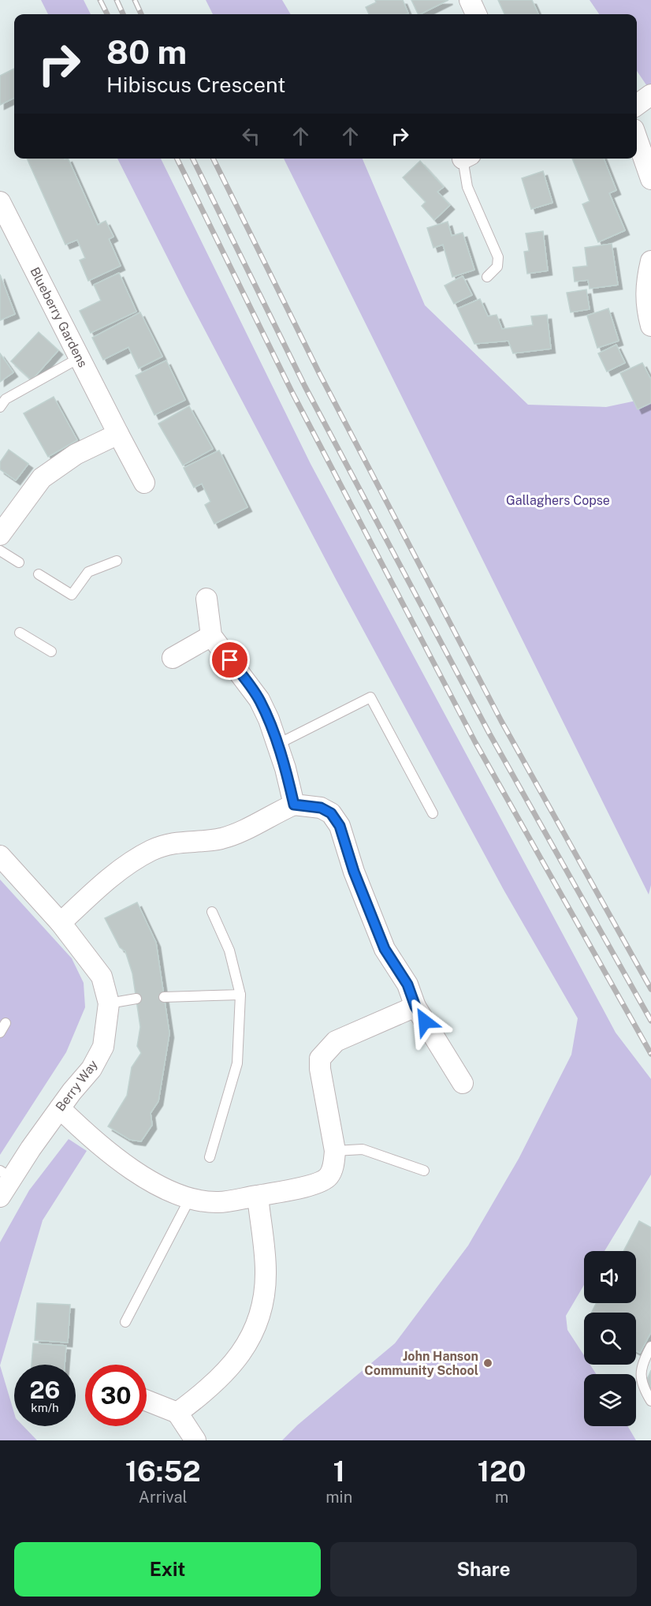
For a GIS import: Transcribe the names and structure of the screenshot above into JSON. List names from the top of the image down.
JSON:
{
  "streets": {
    "street": ["Blueberry Gardens", "Berry Way"]
  },
  "parks": ["Gallaghers Copse"],
  "places": ["John Hanson Community School"],
  "page": {
    "turn": ["80 m", "Hibiscus Crescent"],
    "speed": "26 km/h",
    "limit": "30",
    "eta": [
      "16:52",
      "Arrival",
      "1",
      "min",
      "120",
      "m"
    ],
    "buttons": ["Exit", "Share"]
  }
}
